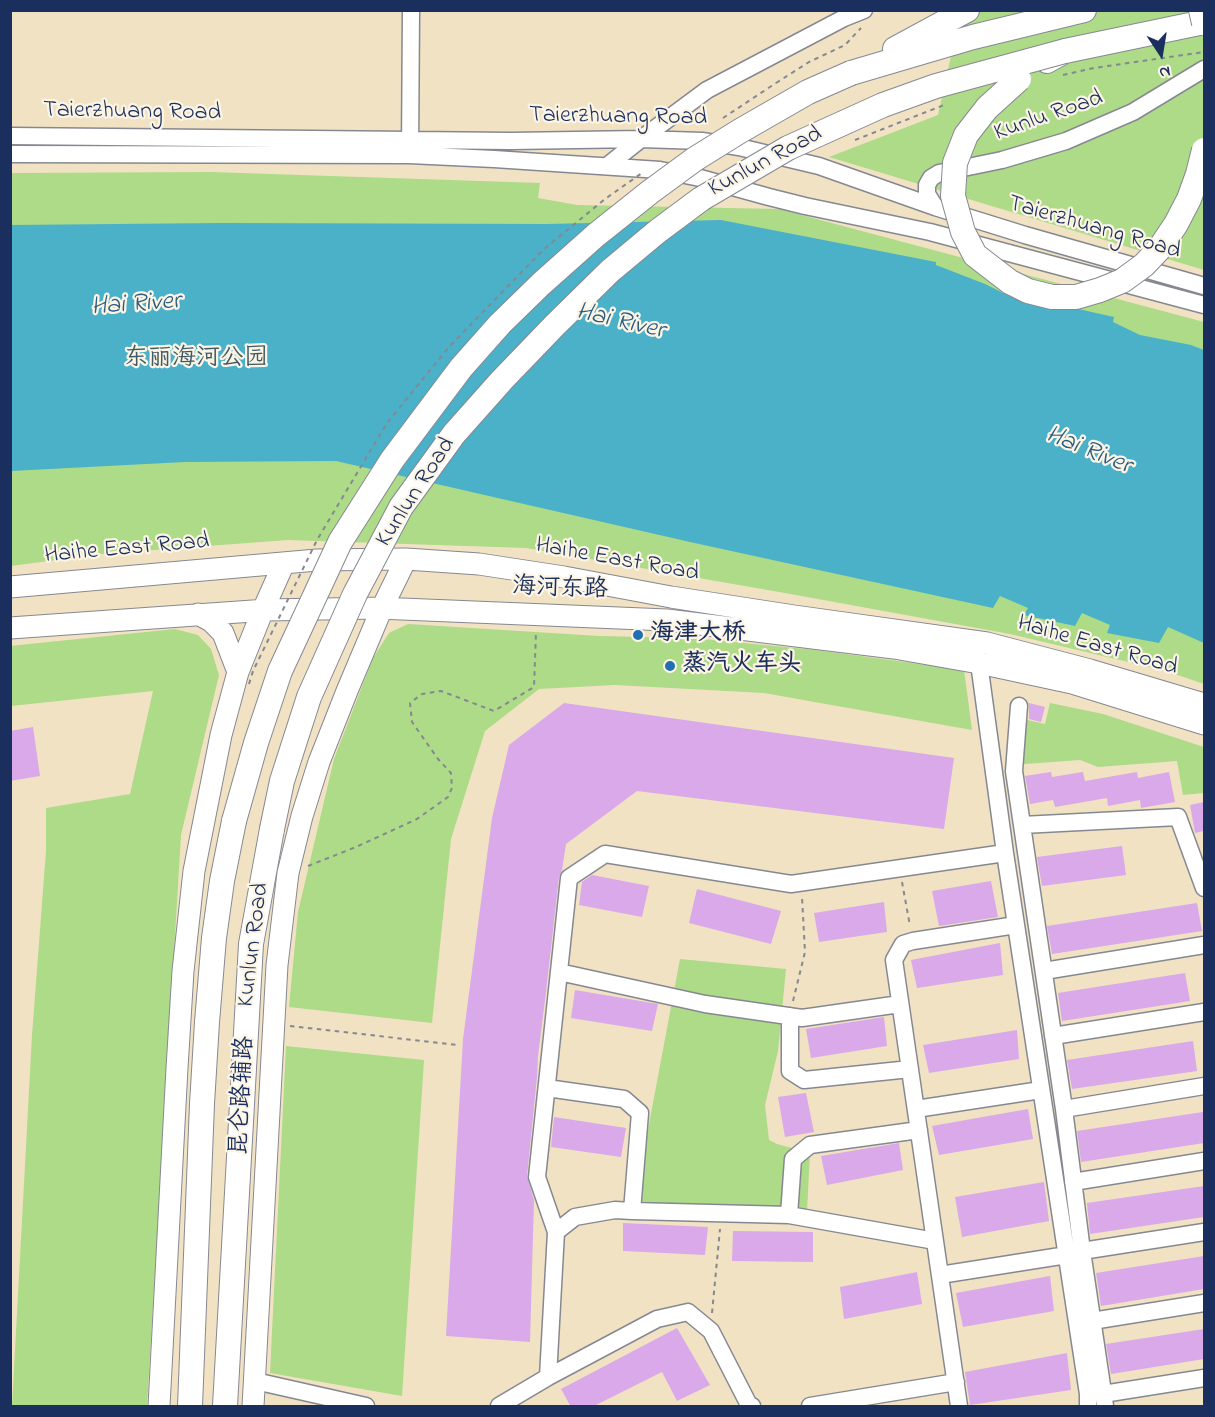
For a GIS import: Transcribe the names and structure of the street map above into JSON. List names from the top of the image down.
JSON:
{
  "streets": {
    "highway": ["Kunlun Road"],
    "main road": ["Haihe East Road", "海河东路", "昆仑路辅路"],
    "street": ["Taierzhuang Road", "Kunlu Road"]
  },
  "crossings": [
    ["Taierzhuang Road", "Kunlu Road"],
    ["海河东路", "昆仑路辅路"]
  ],
  "water": ["Hai River"],
  "parks": ["东丽海河公园"],
  "places": ["海津大桥", "蒸汽火车头"],
  "north": "bottom"
}
